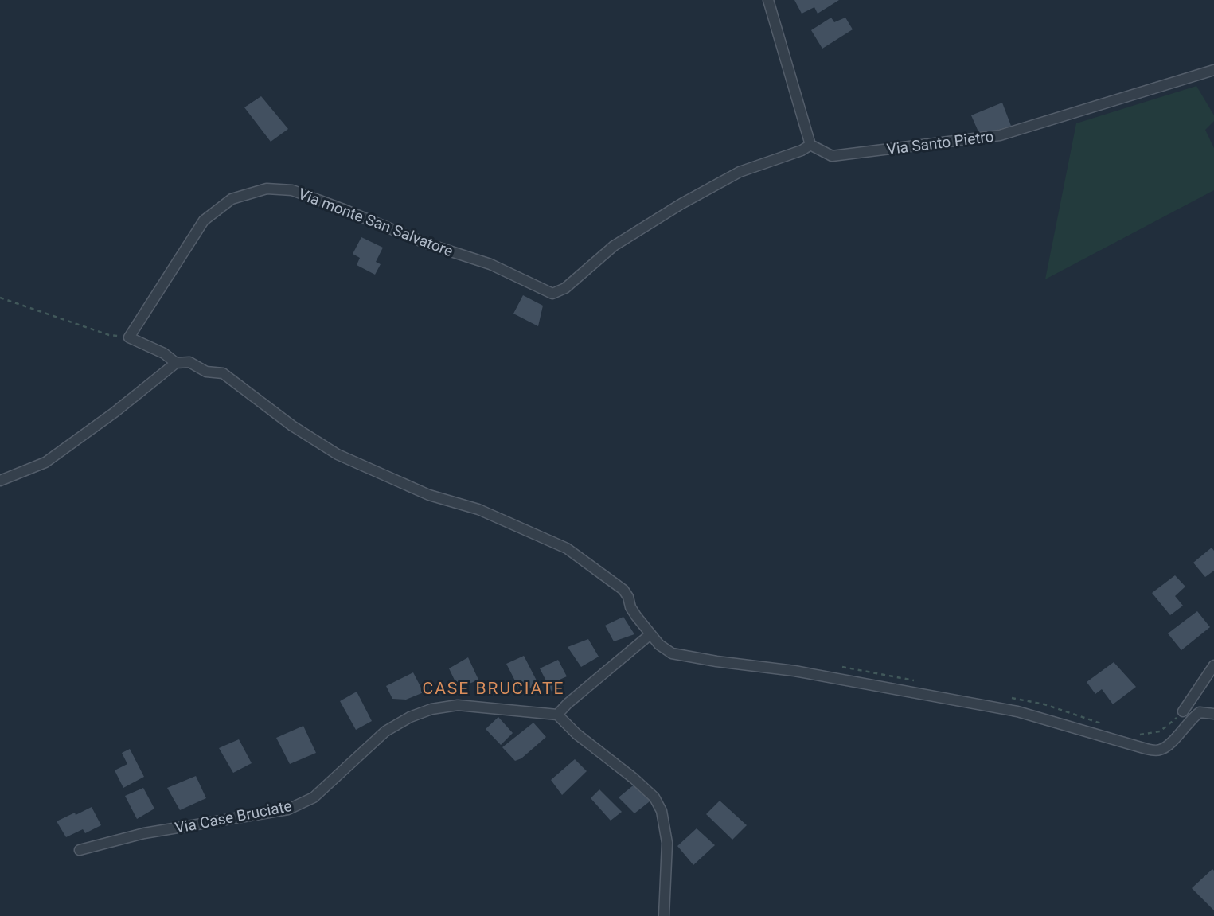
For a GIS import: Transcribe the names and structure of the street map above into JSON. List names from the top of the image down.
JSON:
{
  "streets": {
    "street": ["Via Santo Pietro", "Via monte San Salvatore", "Via Case Bruciate"]
  },
  "crossings": [
    ["Via Santo Pietro", "Via monte San Salvatore"]
  ],
  "districts": ["CASE BRUCIATE"]
}
